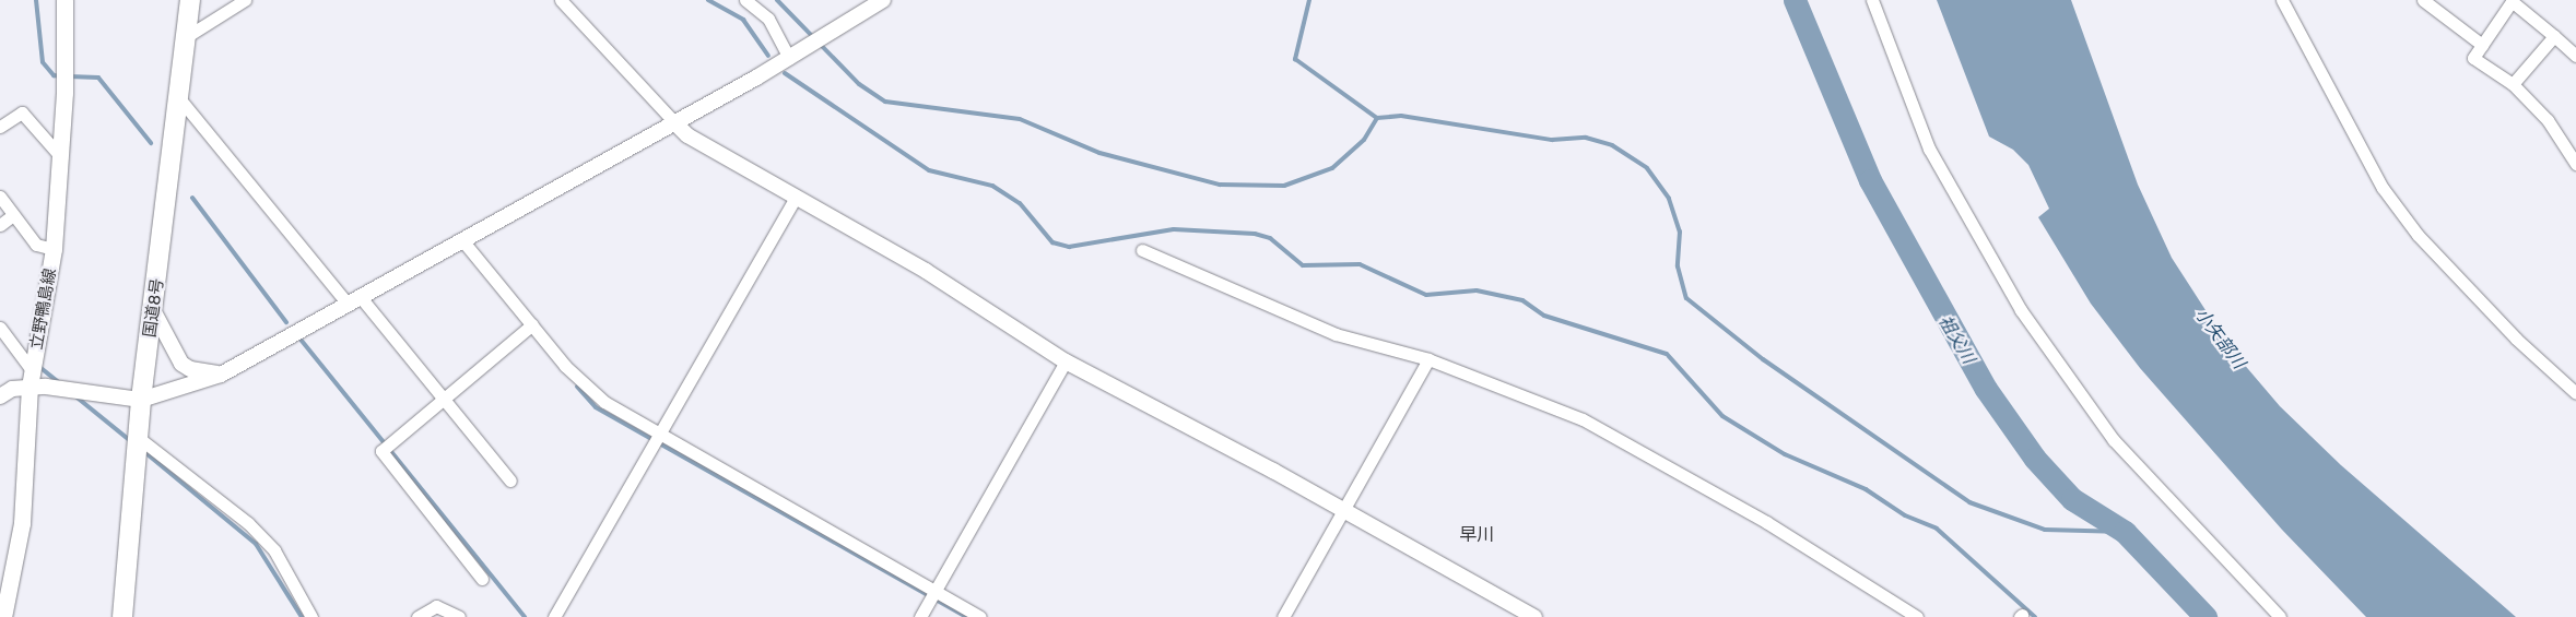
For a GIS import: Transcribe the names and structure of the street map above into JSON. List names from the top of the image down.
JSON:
{
  "streets": {
    "highway": ["国道8号"],
    "main road": ["立野鴨島線"]
  },
  "districts": ["早川"],
  "water": ["小矢部川", "祖父川"]
}
